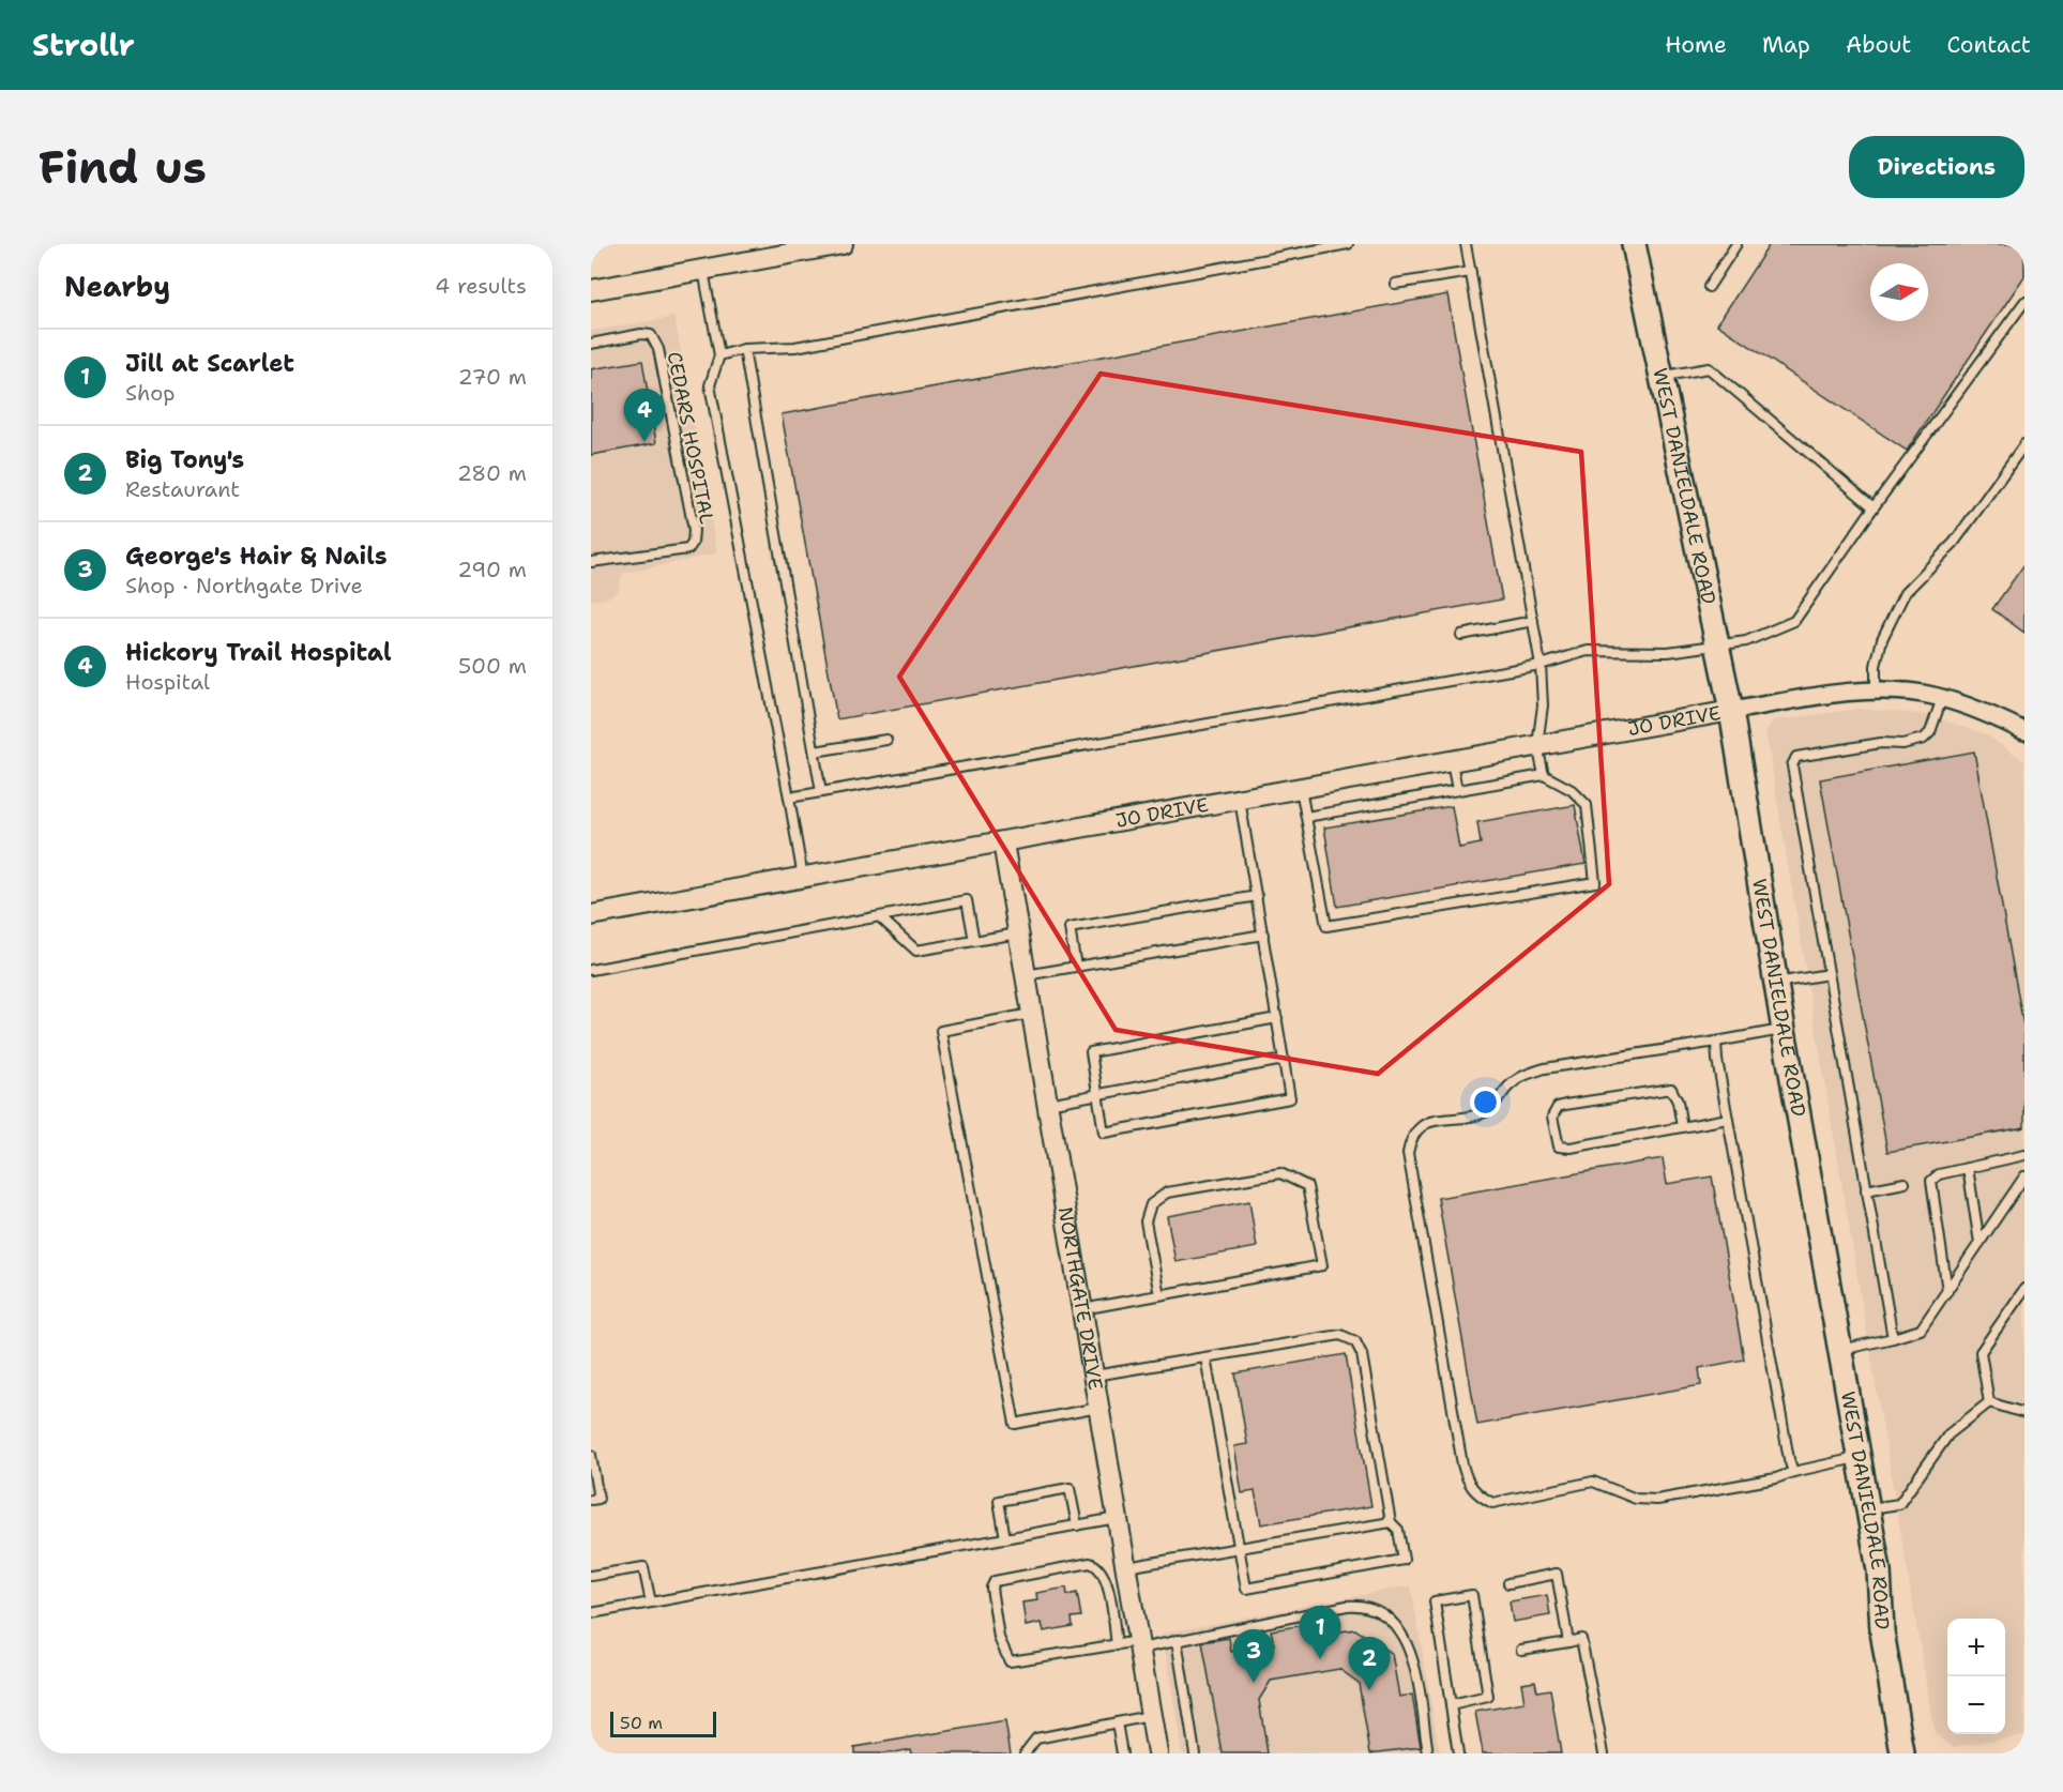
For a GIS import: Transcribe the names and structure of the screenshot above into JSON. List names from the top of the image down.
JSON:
{
  "streets": {
    "main road": ["WEST DANIELDALE ROAD"],
    "street": ["JO DRIVE", "NORTHGATE DRIVE"],
    "lane": ["CEDARS HOSPITAL"]
  },
  "crossings": [
    ["WEST DANIELDALE ROAD", "JO DRIVE"],
    ["JO DRIVE", "NORTHGATE DRIVE"]
  ],
  "scale_bar": "50 m",
  "north": "right",
  "page": {
    "header": "Strollr",
    "nav": [
      "Home",
      "Map",
      "About",
      "Contact"
    ],
    "buttons": "Directions",
    "title": "Find us",
    "heading": ["Nearby", "4 results"],
    "list": [
      {
        "mark": "1",
        "name": "Jill at Scarlet",
        "note": "Shop",
        "value": "270 m"
      },
      {
        "mark": "2",
        "name": "Big Tony's",
        "note": "Restaurant",
        "value": "280 m"
      },
      {
        "mark": "3",
        "name": "George's Hair & Nails",
        "note": "Shop · Northgate Drive",
        "value": "290 m"
      },
      {
        "mark": "4",
        "name": "Hickory Trail Hospital",
        "note": "Hospital",
        "value": "500 m"
      }
    ],
    "pins": [
      "4",
      "1",
      "3",
      "2"
    ],
    "map_buttons": ["+", "−"],
    "scale": "50 m"
  }
}
